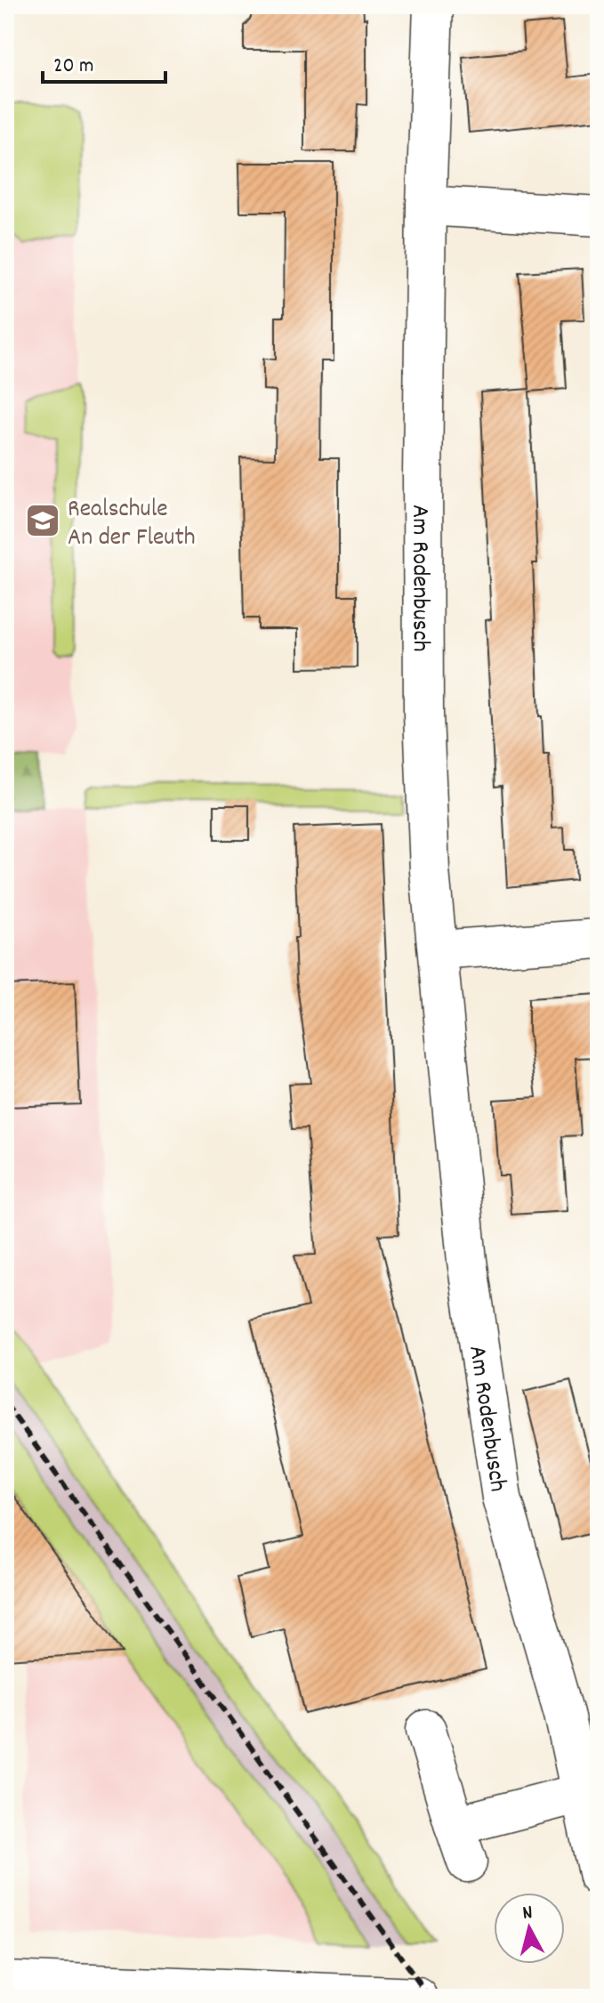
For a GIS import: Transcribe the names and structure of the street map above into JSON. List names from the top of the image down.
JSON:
{
  "streets": {
    "street": ["Am Rodenbusch"]
  },
  "places": {
    "school or university": ["Realschule An der Fleuth"]
  },
  "scale_bar": "20 m",
  "north": "top"
}
